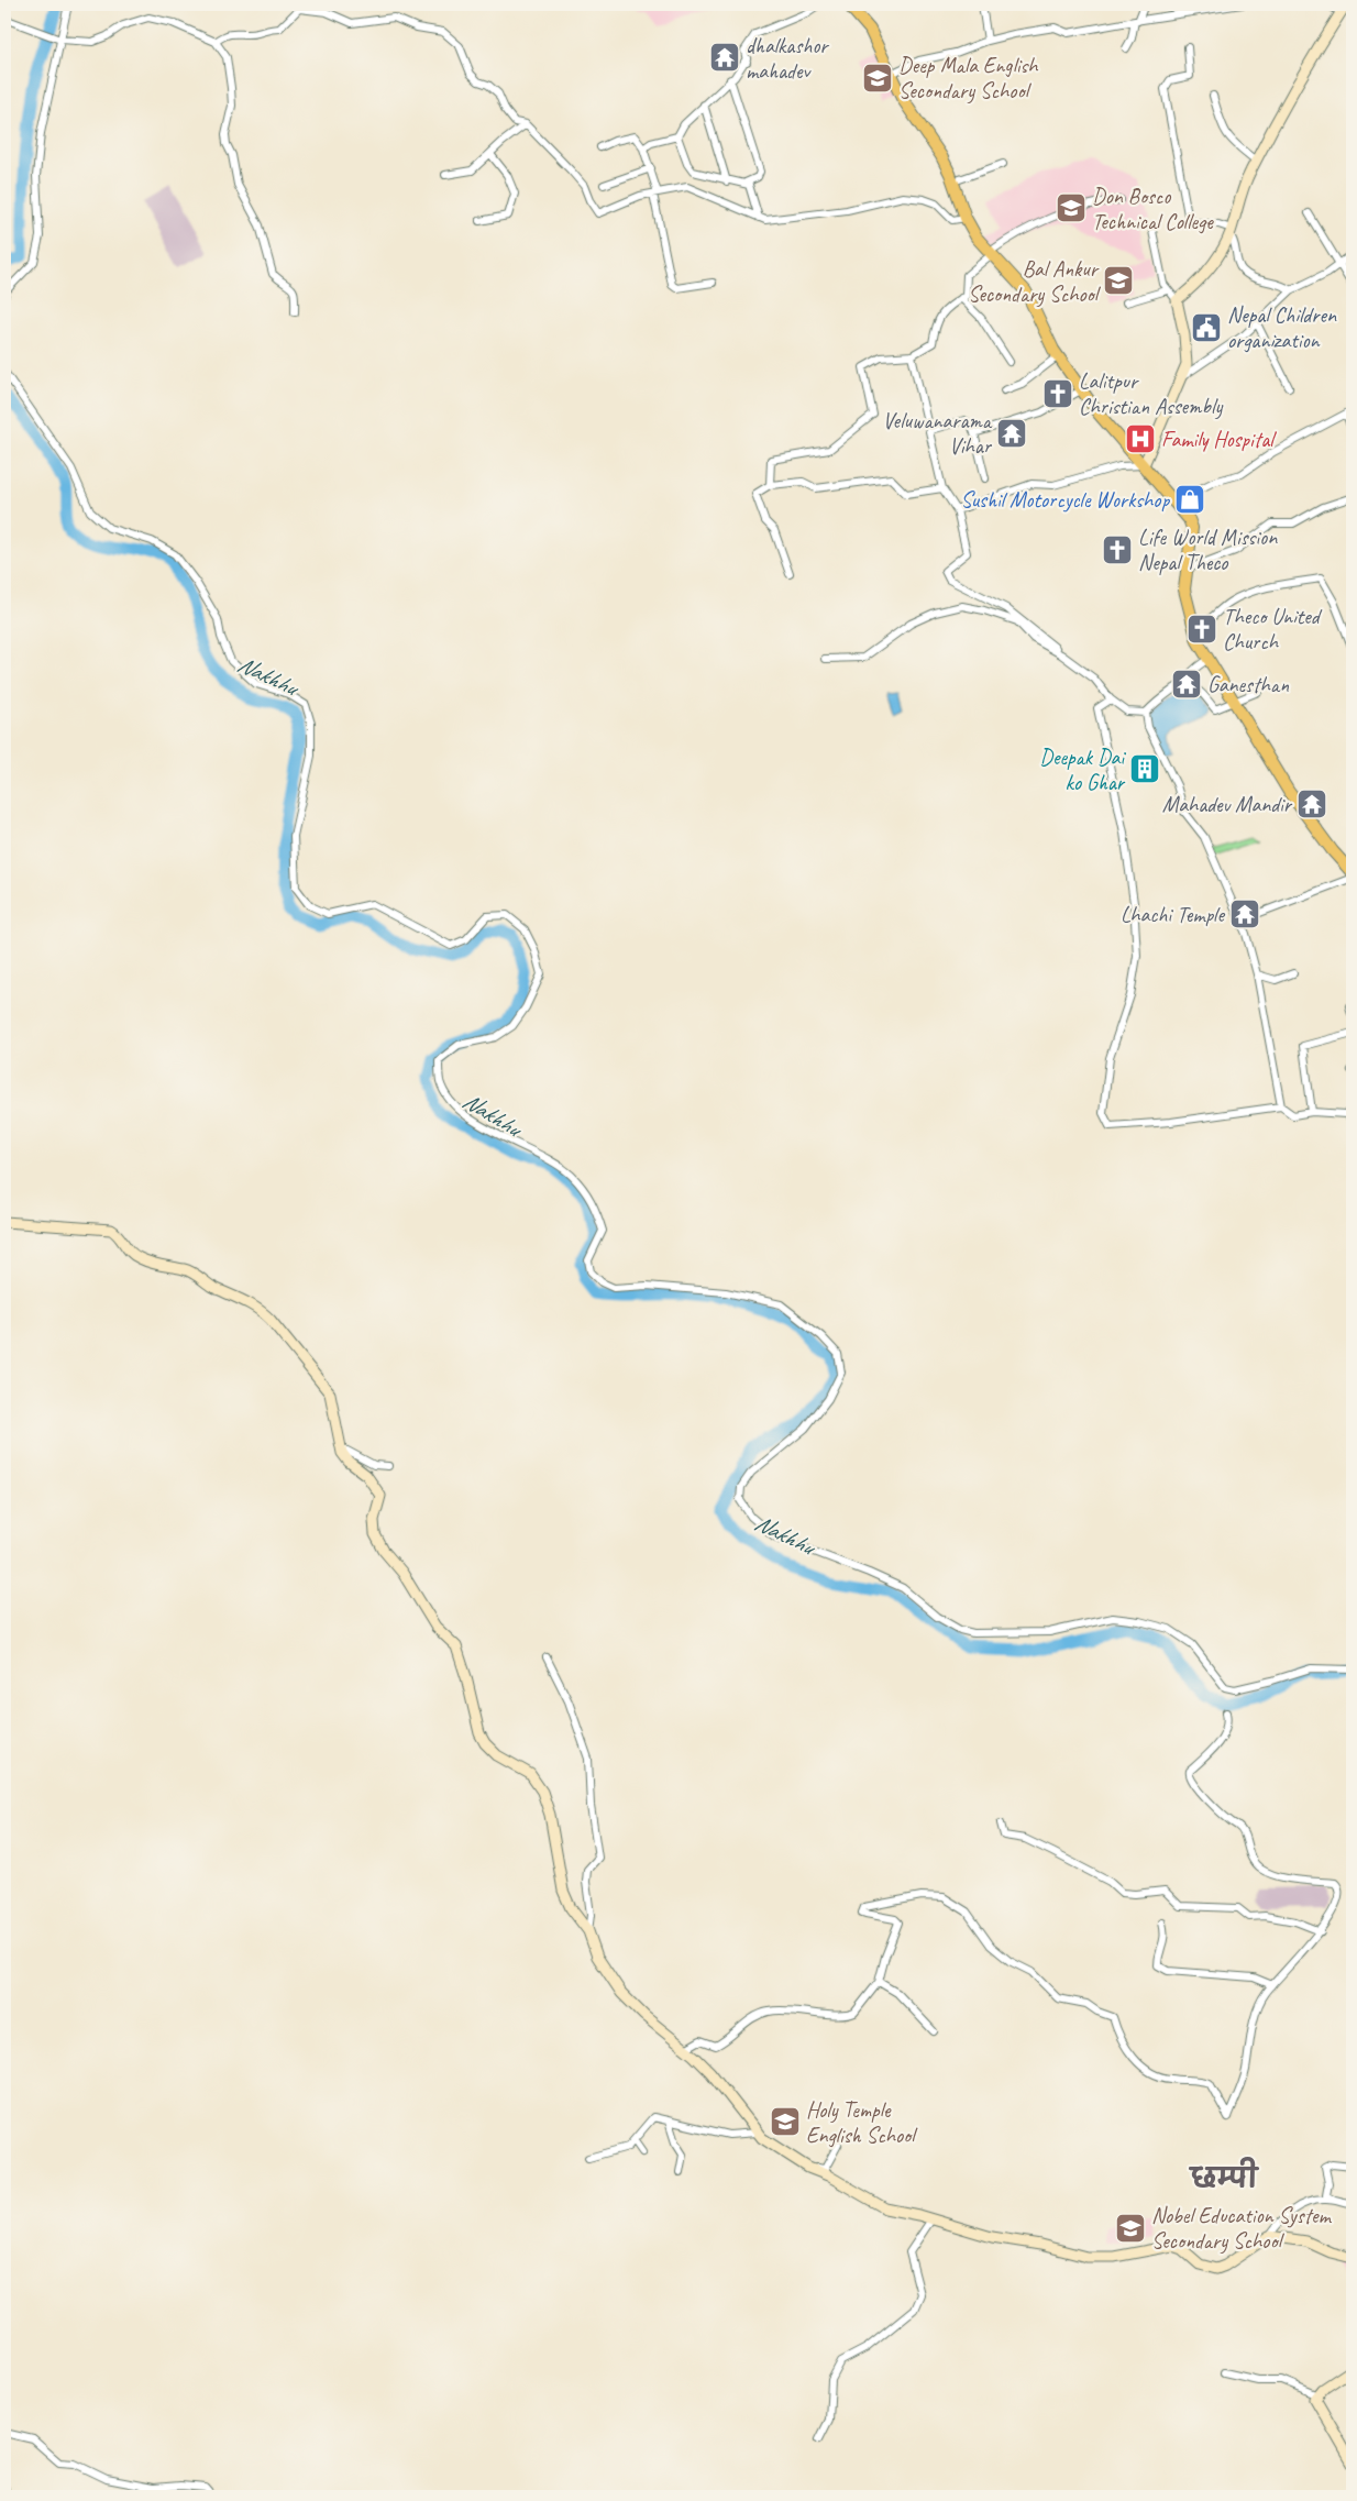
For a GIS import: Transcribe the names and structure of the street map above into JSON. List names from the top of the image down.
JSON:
{
  "districts": ["छम्पी"],
  "water": ["Nakhhu"],
  "places": {
    "temple": [
      "dhalkashor mahadev",
      "Veluwanarama Vihar",
      "Ganesthan",
      "Mahadev Mandir",
      "Lhachi Temple"
    ],
    "school or university": [
      "Deep Mala English Secondary School",
      "Don Bosco Technical College",
      "Bal Ankur Secondary School",
      "Holy Temple English School",
      "Nobel Education System Secondary School"
    ],
    "public building": ["Nepal Children organization"],
    "church": ["Lalitpur Christian Assembly", "Life World Mission Nepal Theco", "Theco United Church"],
    "hospital": ["Family Hospital"],
    "shop": ["Sushil Motorcycle Workshop"],
    "building": ["Deepak Dai ko Ghar"]
  }
}
